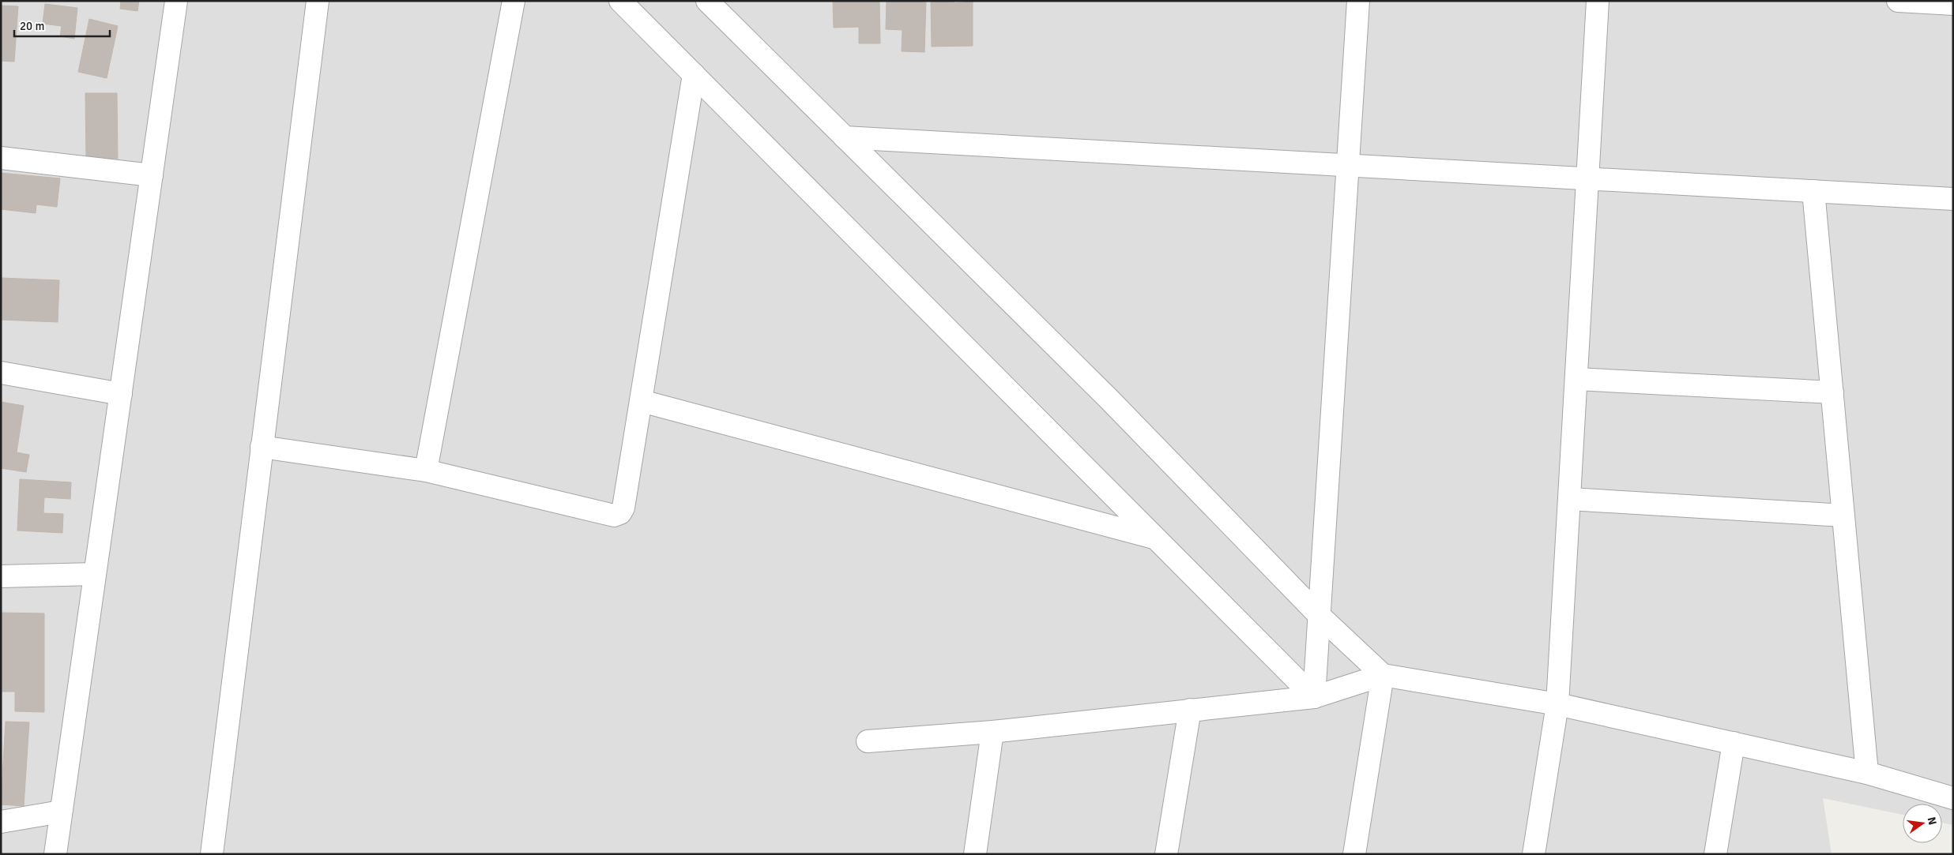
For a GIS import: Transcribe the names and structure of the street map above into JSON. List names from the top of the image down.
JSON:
{
  "scale_bar": "20 m",
  "north": "right"
}
